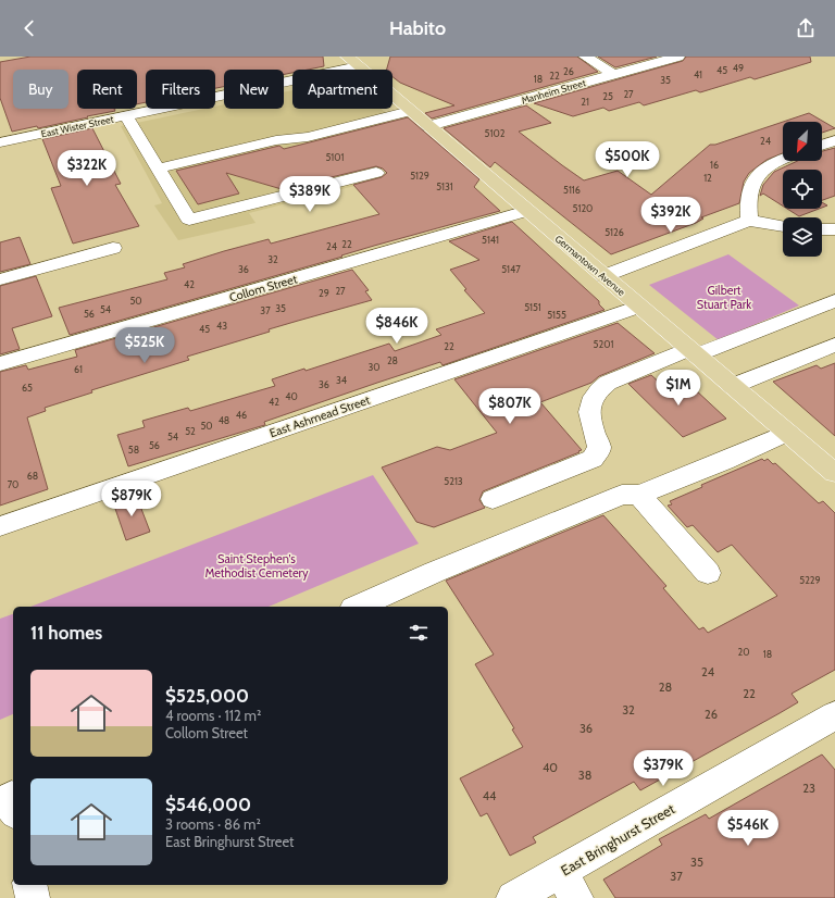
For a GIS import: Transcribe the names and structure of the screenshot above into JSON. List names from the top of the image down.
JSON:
{
  "streets": {
    "main road": ["Germantown Avenue"],
    "street": [
      "Manheim Street",
      "East Wister Street",
      "Collom Street",
      "East Ashmead Street",
      "East Bringhurst Street"
    ]
  },
  "crossings": [
    ["Manheim Street", "Germantown Avenue"],
    ["East Wister Street", "Germantown Avenue"],
    ["Germantown Avenue", "Collom Street"],
    ["Germantown Avenue", "East Ashmead Street"]
  ],
  "parks": ["Gilbert Stuart Park", "Saint Stephen's Methodist Cemetery"],
  "house_numbers": [
    "49",
    "45",
    "26",
    "41",
    "22",
    "18",
    "35",
    "27",
    "25",
    "21",
    "5102",
    "24",
    "5101",
    "16",
    "5129",
    "12",
    "5131",
    "5116",
    "5120",
    "5126",
    "5141",
    "22",
    "24",
    "32",
    "36",
    "5147",
    "42",
    "27",
    "29",
    "50",
    "5151",
    "35",
    "54",
    "37",
    "56",
    "5155",
    "43",
    "45",
    "5201",
    "22",
    "28",
    "30",
    "61",
    "34",
    "36",
    "65",
    "40",
    "42",
    "46",
    "48",
    "50",
    "52",
    "54",
    "56",
    "58",
    "68",
    "5213",
    "70",
    "5229",
    "20",
    "18",
    "24",
    "28",
    "22",
    "32",
    "26",
    "36",
    "40",
    "38",
    "23",
    "44",
    "35",
    "37"
  ],
  "north": "bottom left",
  "page": {
    "header": "Habito",
    "chip": [
      "Buy",
      "Rent",
      "Filters",
      "New",
      "Apartment"
    ],
    "price": [
      "$500K",
      "$322K",
      "$389K",
      "$392K",
      "$846K",
      "$525K",
      "$1M",
      "$807K",
      "$879K",
      "$379K",
      "$546K"
    ],
    "heading": "11 homes",
    "list": [
      {
        "name": "$525,000",
        "note": "4 rooms · 112 m² · Collom Street"
      },
      {
        "name": "$546,000",
        "note": "3 rooms · 86 m² · East Bringhurst Street"
      }
    ]
  }
}
